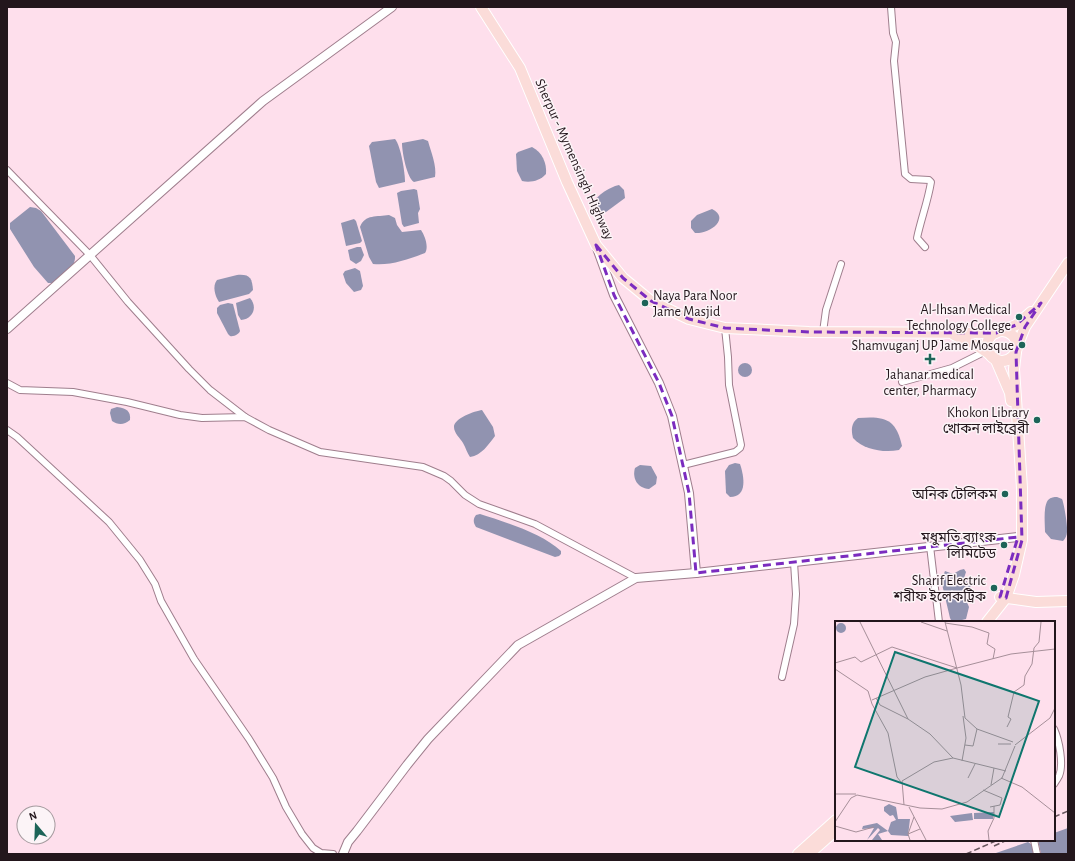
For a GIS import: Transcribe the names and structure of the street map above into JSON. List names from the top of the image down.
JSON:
{
  "streets": {
    "main road": ["Sherpur - Mymensingh Highway"]
  },
  "places": {
    "other": [
      "Naya Para Noor Jame Masjid",
      "Al-Ihsan Medical Technology College",
      "Shamvuganj UP Jame Mosque",
      "Khokon Library খোকন লাইব্রেরী",
      "অনিক টেলিকম",
      "মধুমতি ব্যাংক লিমিটেড",
      "Sharif Electric শরীফ ইলেকট্রিক"
    ],
    "health": ["Jahanar medical center, Pharmacy"]
  },
  "north": "top"
}
